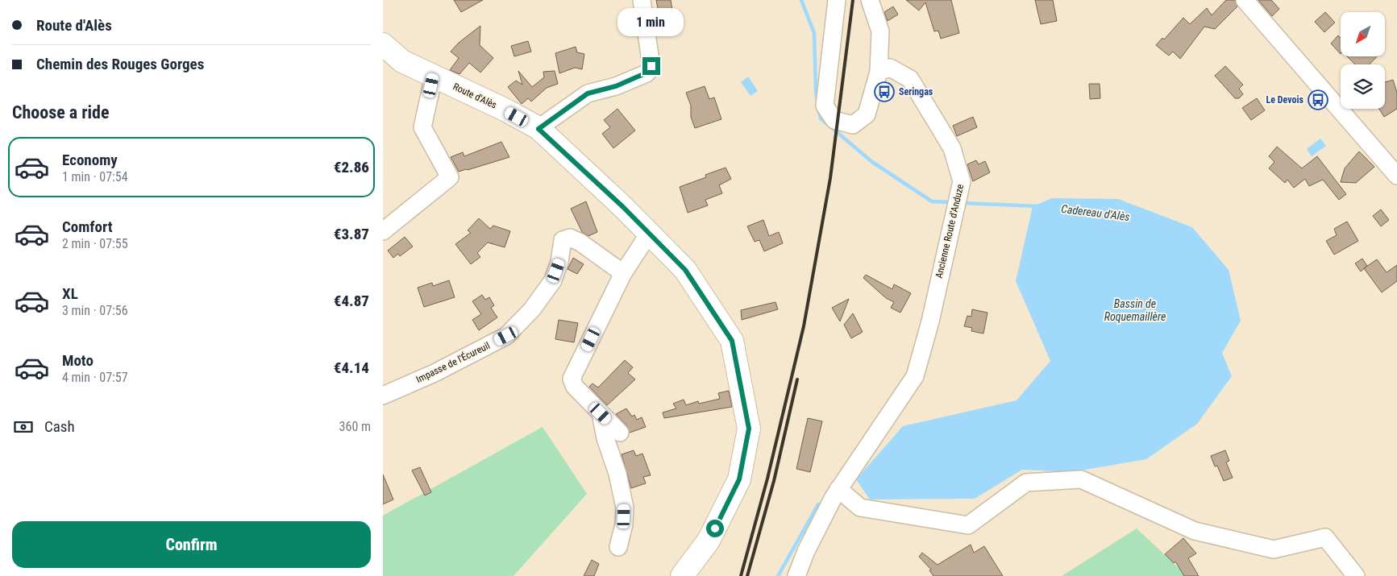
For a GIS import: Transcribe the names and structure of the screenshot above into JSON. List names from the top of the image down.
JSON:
{
  "streets": {
    "main road": ["Route d'Alès"],
    "street": ["Ancienne Route d'Anduze", "Impasse de l'Écureuil"]
  },
  "water": ["Cadereau d'Alès", "Bassin de Roquemaillère"],
  "places": {
    "bus stop": ["Seringas", "Le Devois"]
  },
  "north": "bottom left",
  "page": {
    "banner": ["Route d'Alès", "Chemin des Rouges Gorges"],
    "bubble": "1 min",
    "heading": "Choose a ride",
    "list": [
      {
        "name": "Economy",
        "note": "1 min · 07:54",
        "value": "€2.86"
      },
      {
        "name": "Comfort",
        "note": "2 min · 07:55",
        "value": "€3.87"
      },
      {
        "name": "XL",
        "note": "3 min · 07:56",
        "value": "€4.87"
      },
      {
        "name": "Moto",
        "note": "4 min · 07:57",
        "value": "€4.14"
      }
    ],
    "pay": ["Cash", "360 m"],
    "buttons": "Confirm"
  }
}
